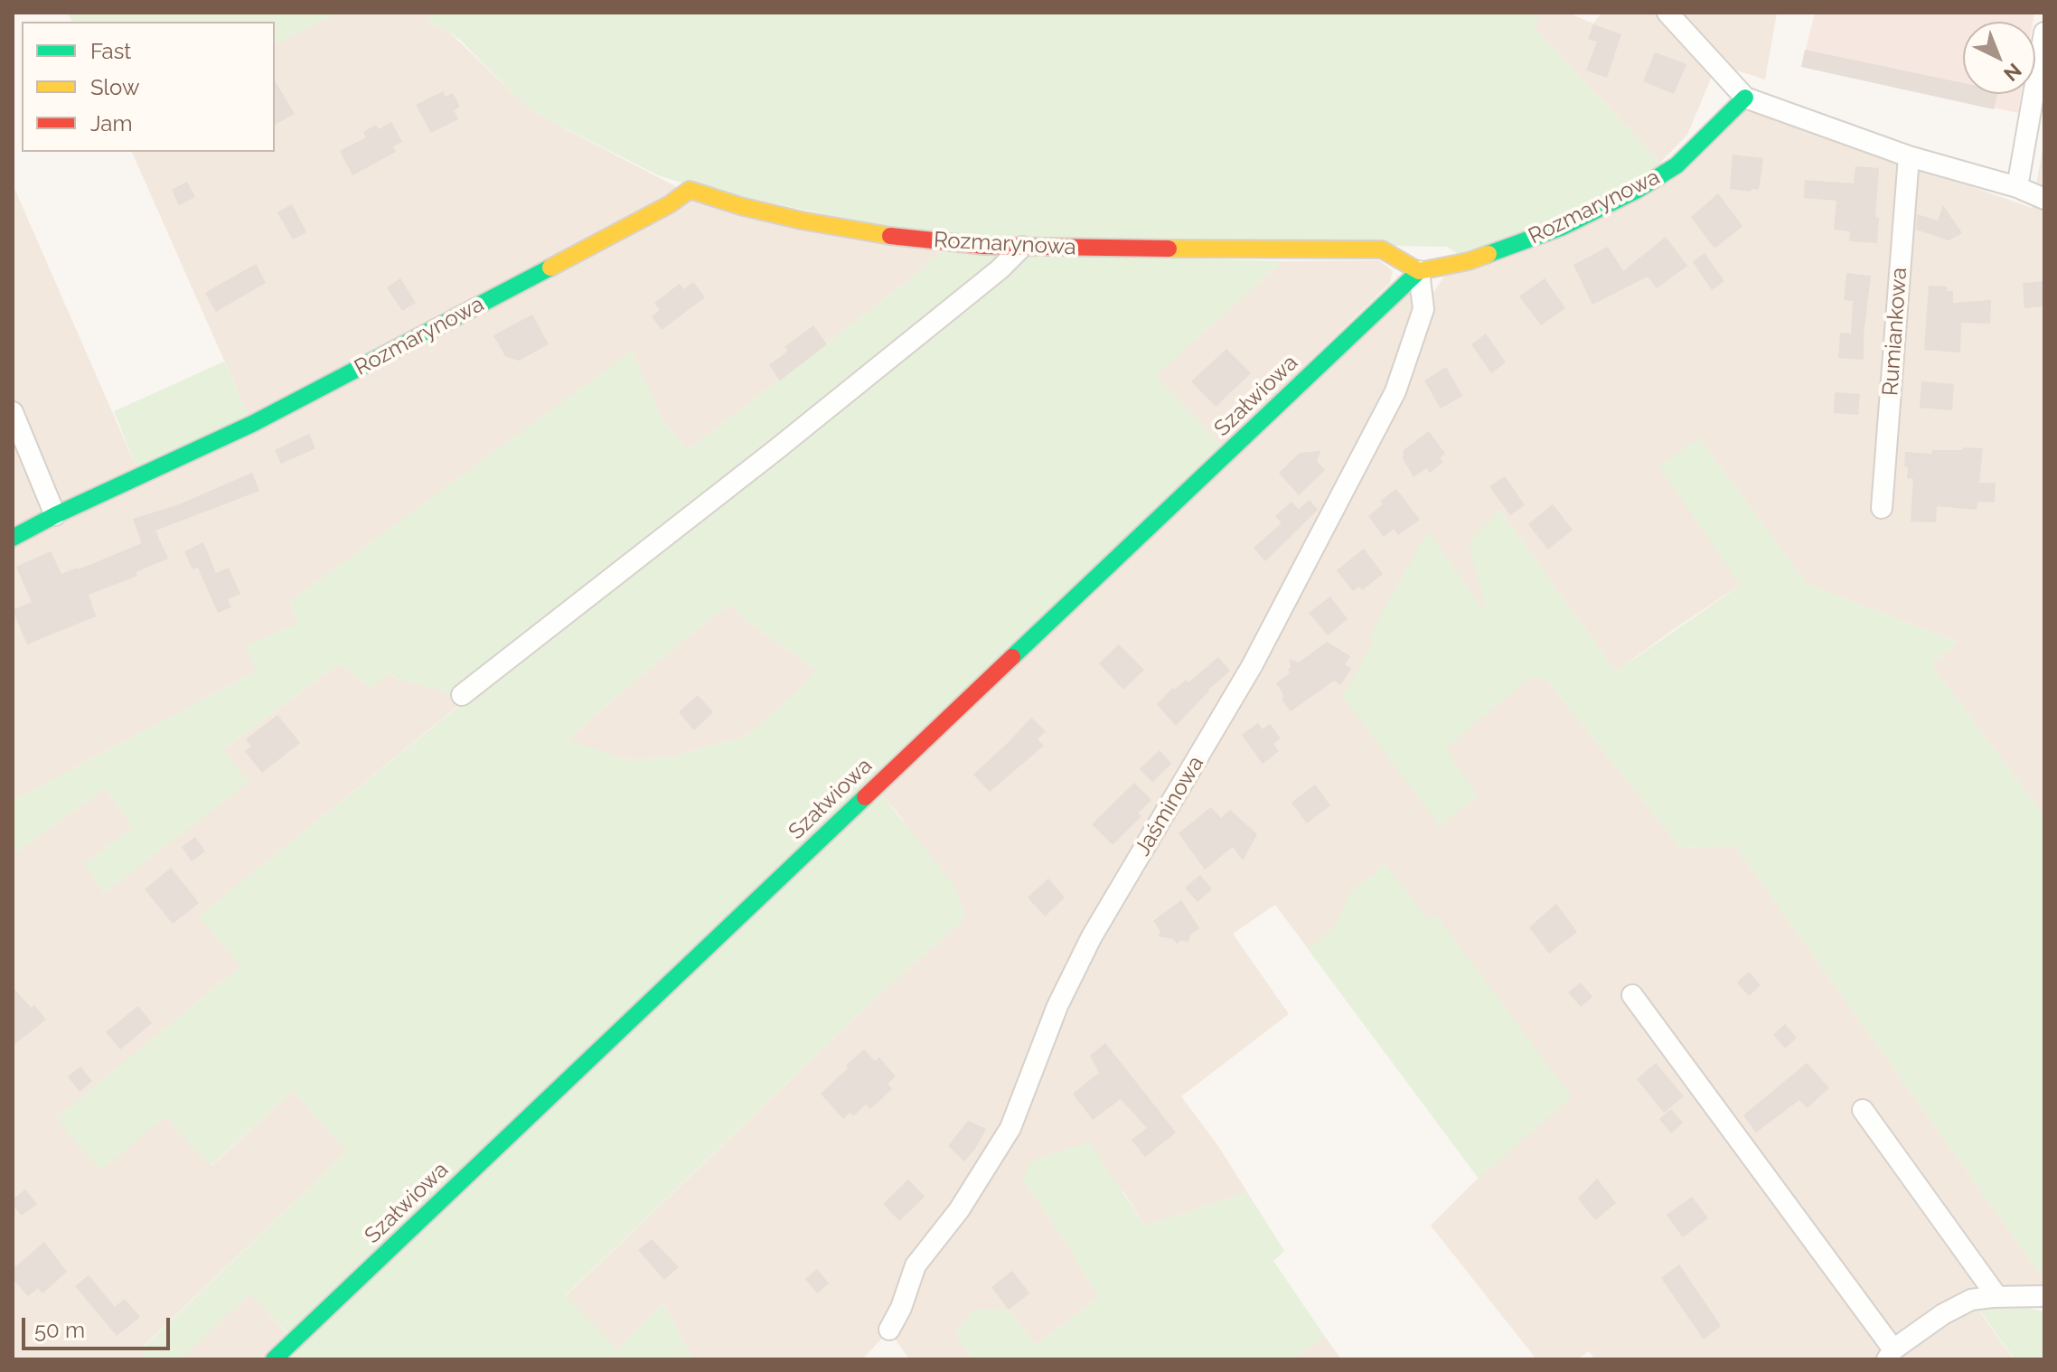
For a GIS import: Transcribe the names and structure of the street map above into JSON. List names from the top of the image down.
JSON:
{
  "streets": {
    "street": [
      "Rozmarynowa",
      "Rumiankowa",
      "Szałwiowa",
      "Jaśminowa"
    ]
  },
  "crossings": [
    ["Rozmarynowa", "Szałwiowa"],
    ["Rozmarynowa", "Jaśminowa"],
    ["Szałwiowa", "Jaśminowa"]
  ],
  "legend": ["Fast", "Slow", "Jam"],
  "scale_bar": "50 m",
  "north": "bottom right"
}
